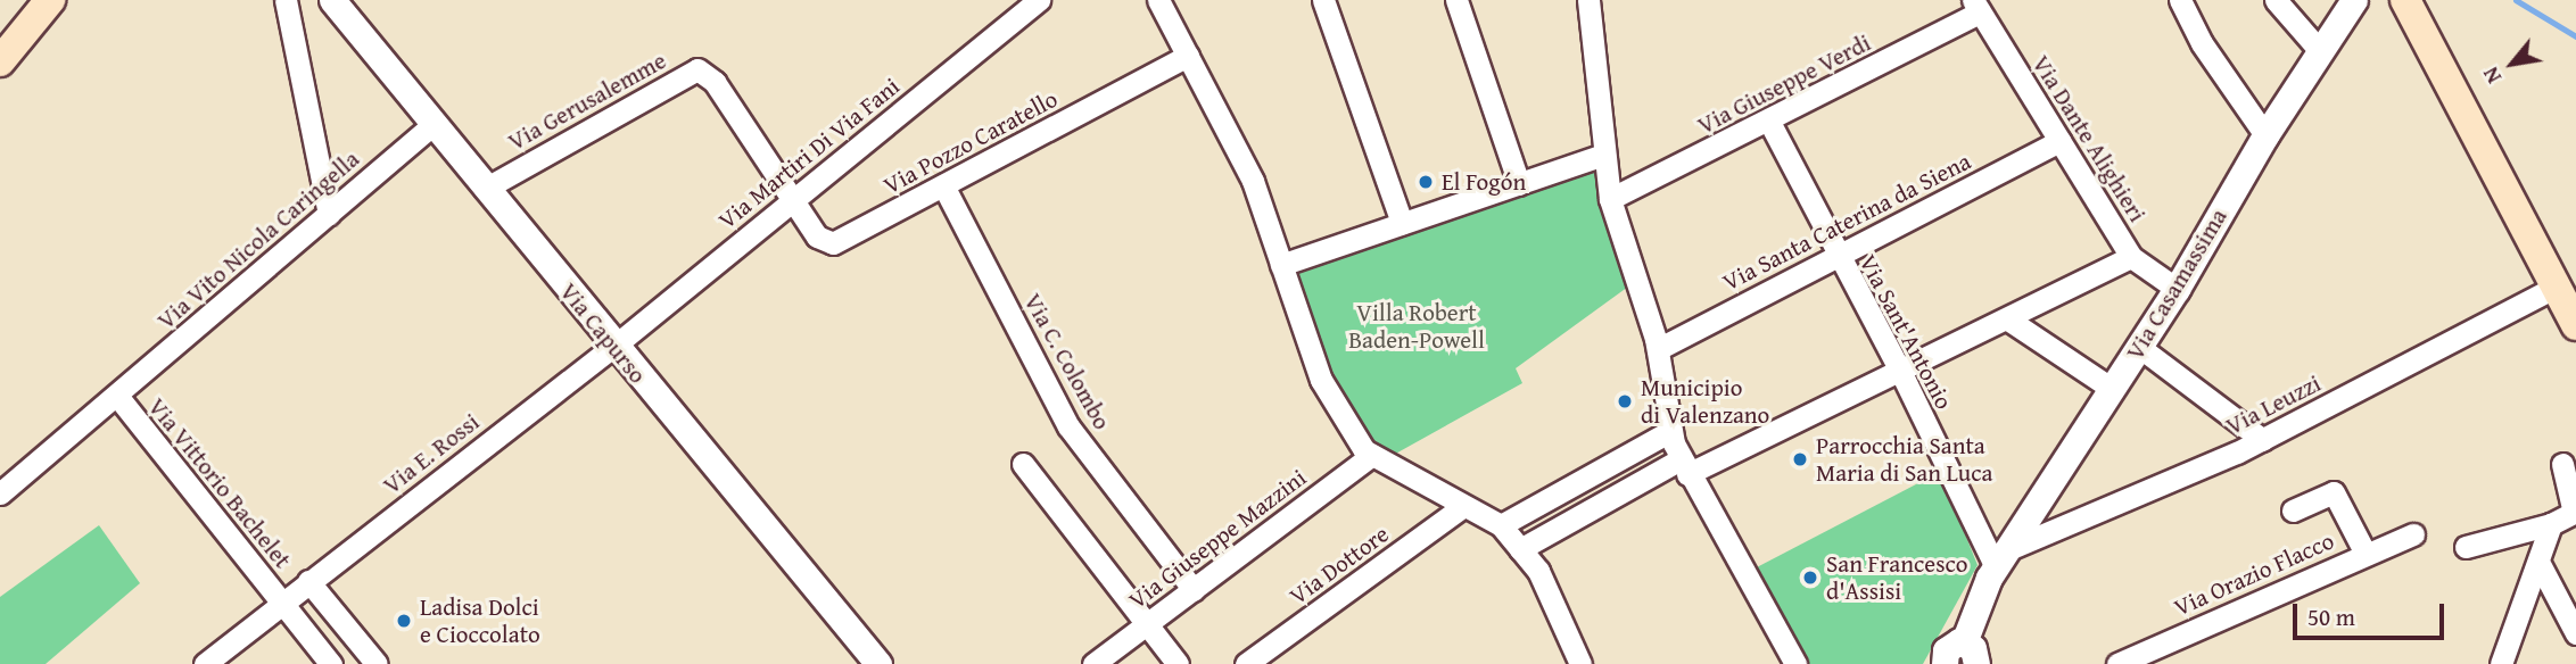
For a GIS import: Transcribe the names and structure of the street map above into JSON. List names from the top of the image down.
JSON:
{
  "streets": {
    "street": [
      "Via Giuseppe Verdi",
      "Via Gerusalemme",
      "Via Dante Alighieri",
      "Via Pozzo Caratello",
      "Via Martiri Di Via Fani",
      "Via Santa Caterina da Siena",
      "Via Vito Nicola Caringella",
      "Via Casamassima",
      "Via Sant'Antonio",
      "Via Capurso",
      "Via C. Colombo",
      "Via Leuzzi",
      "Via E. Rossi",
      "Via Vittorio Bachelet",
      "Via Giuseppe Mazzini",
      "Via Dottore",
      "Via Orazio Flacco"
    ]
  },
  "crossings": [
    ["Via Giuseppe Verdi", "Via Dante Alighieri"],
    ["Via Giuseppe Verdi", "Via Sant'Antonio"],
    ["Via Gerusalemme", "Via Pozzo Caratello"],
    ["Via Gerusalemme", "Via Martiri Di Via Fani"],
    ["Via Gerusalemme", "Via Capurso"],
    ["Via Dante Alighieri", "Via Santa Caterina da Siena"],
    ["Via Dante Alighieri", "Via Casamassima"],
    ["Via Pozzo Caratello", "Via Martiri Di Via Fani"],
    ["Via Pozzo Caratello", "Via C. Colombo"],
    ["Via Martiri Di Via Fani", "Via Capurso"],
    ["Via Martiri Di Via Fani", "Via E. Rossi"],
    ["Via Santa Caterina da Siena", "Via Sant'Antonio"],
    ["Via Vito Nicola Caringella", "Via Capurso"],
    ["Via Vito Nicola Caringella", "Via Vittorio Bachelet"],
    ["Via Casamassima", "Via Sant'Antonio"],
    ["Via Casamassima", "Via Leuzzi"],
    ["Via Sant'Antonio", "Via Leuzzi"],
    ["Via Capurso", "Via E. Rossi"],
    ["Via C. Colombo", "Via Giuseppe Mazzini"],
    ["Via E. Rossi", "Via Vittorio Bachelet"]
  ],
  "parks": ["Villa Robert Baden-Powell"],
  "places": [
    "El Fogón",
    "Municipio di Valenzano",
    "Parrocchia Santa Maria di San Luca",
    "San Francesco d'Assisi",
    "Ladisa Dolci e Cioccolato"
  ],
  "scale_bar": "50 m",
  "north": "bottom left"
}
